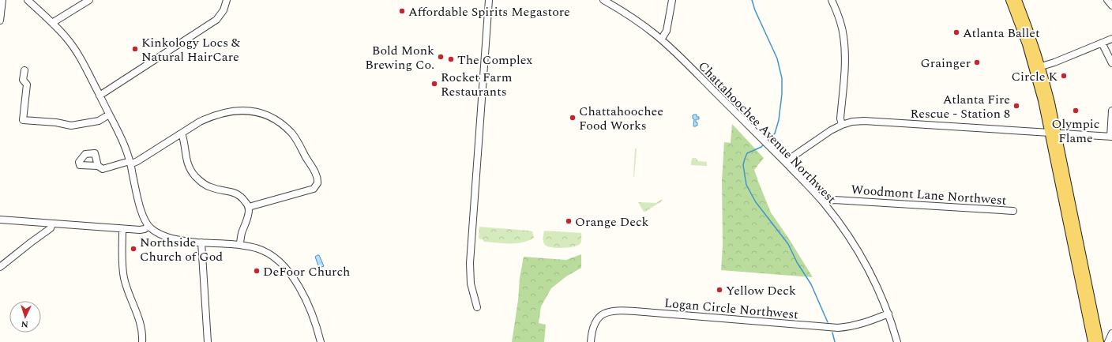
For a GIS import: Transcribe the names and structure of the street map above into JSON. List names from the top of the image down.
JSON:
{
  "streets": {
    "street": ["Chattahoochee Avenue Northwest", "Woodmont Lane Northwest", "Logan Circle Northwest"]
  },
  "crossings": [
    ["Chattahoochee Avenue Northwest", "Woodmont Lane Northwest"],
    ["Chattahoochee Avenue Northwest", "Logan Circle Northwest"]
  ],
  "places": [
    "Affordable Spirits Megastore",
    "Atlanta Ballet",
    "Kinkology Locs & Natural HairCare",
    "Bold Monk Brewing Co.",
    "The Complex",
    "Grainger",
    "Circle K",
    "Rocket Farm Restaurants",
    "Atlanta Fire Rescue - Station 8",
    "Olympic Flame",
    "Chattahoochee Food Works",
    "Orange Deck",
    "Northside Church of God",
    "DeFoor Church",
    "Yellow Deck"
  ],
  "north": "bottom"
}
